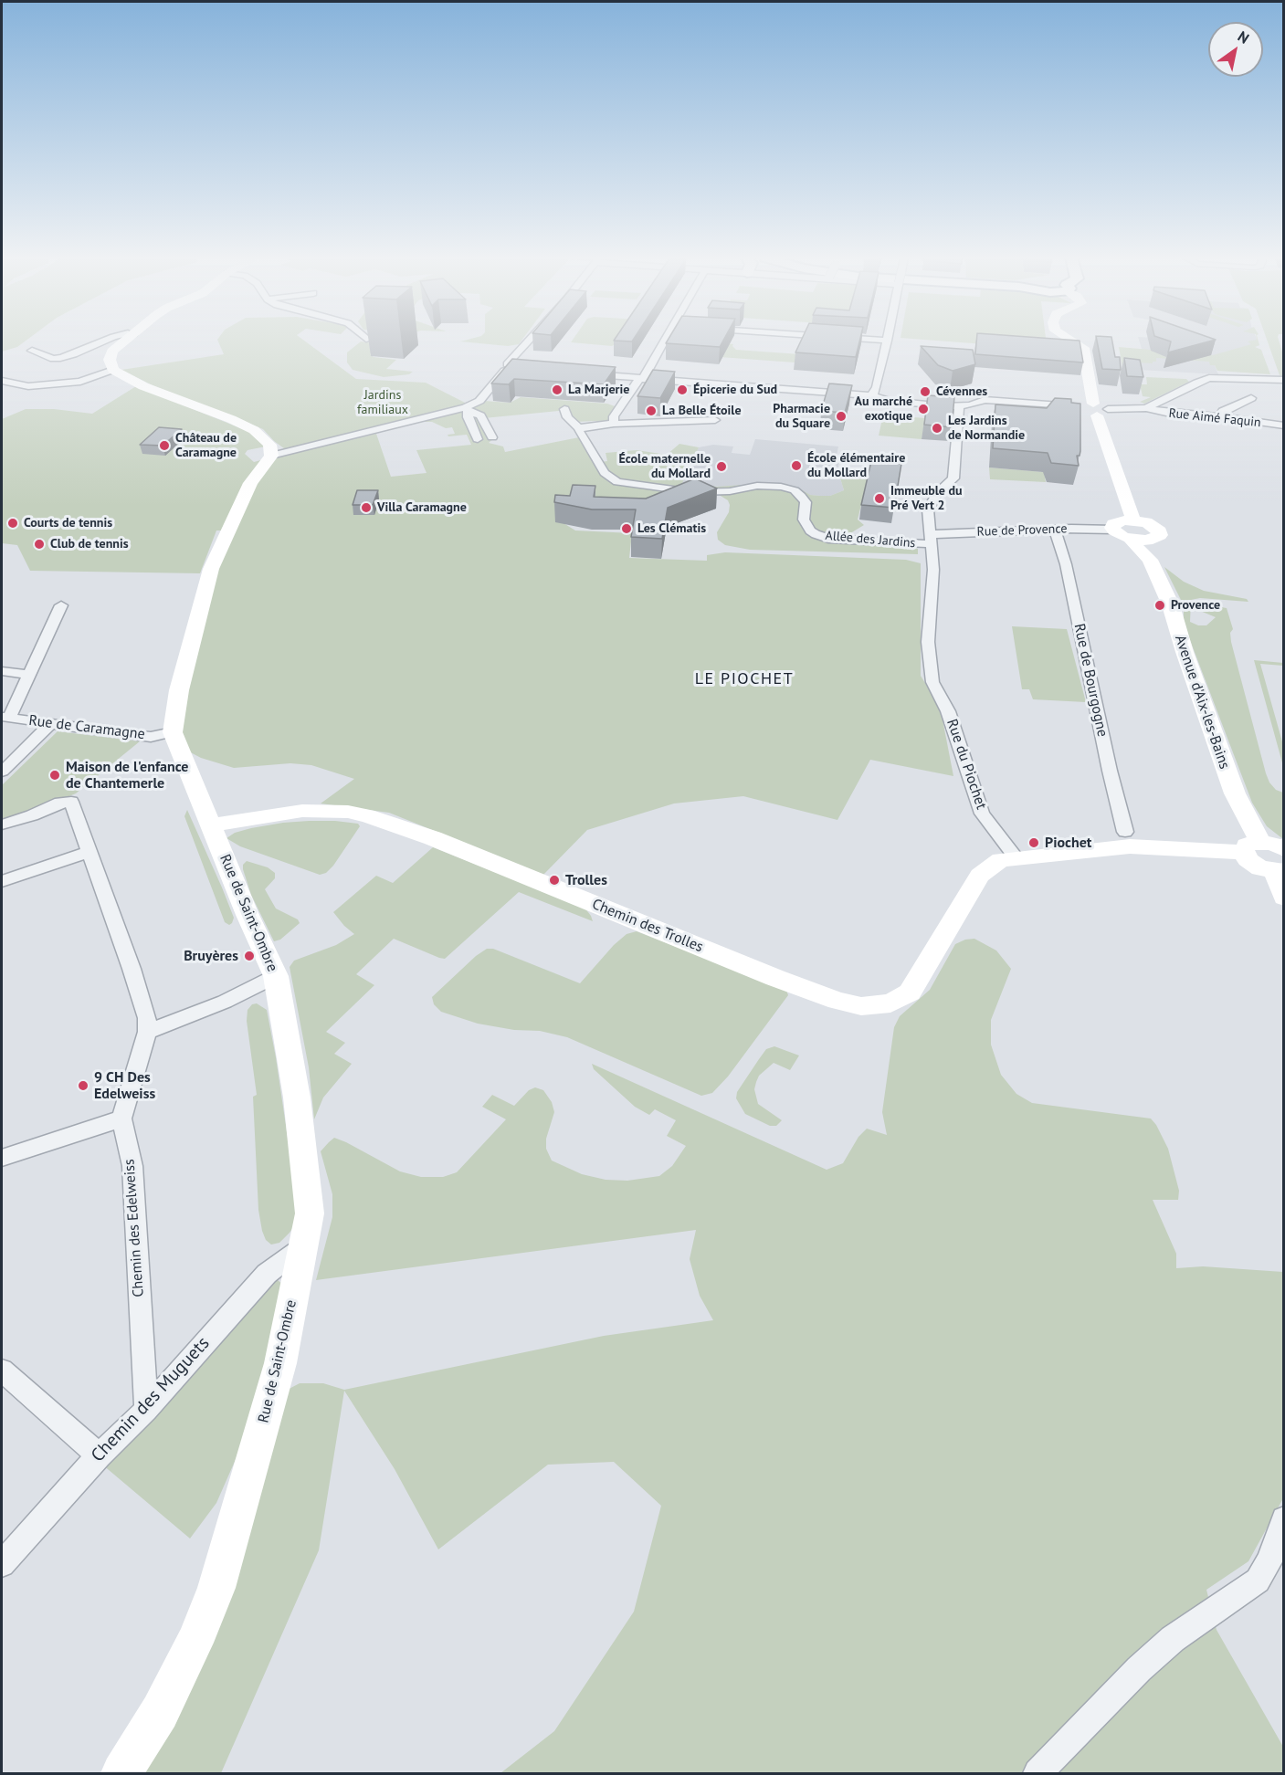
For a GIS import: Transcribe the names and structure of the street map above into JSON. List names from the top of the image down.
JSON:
{
  "streets": {
    "street": [
      "Rue Aimé Faquin",
      "Rue de Provence",
      "Allée des Jardins",
      "Rue de Bourgogne",
      "Avenue d'Aix-les-Bains",
      "Rue de Caramagne",
      "Rue du Piochet",
      "Rue de Saint-Ombre",
      "Chemin des Trolles",
      "Chemin des Edelweiss",
      "Chemin des Muguets"
    ]
  },
  "crossings": [
    ["Rue de Provence", "Allée des Jardins"],
    ["Rue de Provence", "Rue de Bourgogne"],
    ["Rue de Provence", "Avenue d'Aix-les-Bains"],
    ["Rue de Provence", "Rue du Piochet"],
    ["Allée des Jardins", "Rue du Piochet"],
    ["Rue de Caramagne", "Rue de Saint-Ombre"],
    ["Rue du Piochet", "Chemin des Trolles"],
    ["Rue de Saint-Ombre", "Chemin des Trolles"],
    ["Rue de Saint-Ombre", "Chemin des Muguets"],
    ["Chemin des Edelweiss", "Chemin des Muguets"]
  ],
  "districts": ["LE PIOCHET"],
  "parks": ["Jardins familiaux"],
  "places": [
    "La Marjerie",
    "Épicerie du Sud",
    "Cévennes",
    "Au marché exotique",
    "La Belle Étoile",
    "Pharmacie du Square",
    "Les Jardins de Normandie",
    "Château de Caramagne",
    "École élémentaire du Mollard",
    "École maternelle du Mollard",
    "Immeuble du Pré Vert 2",
    "Villa Caramagne",
    "Courts de tennis",
    "Les Clématis",
    "Club de tennis",
    "Provence",
    "Maison de l'enfance de Chantemerle",
    "Piochet",
    "Trolles",
    "Bruyères",
    "9 CH Des Edelweiss"
  ],
  "north": "top right"
}
